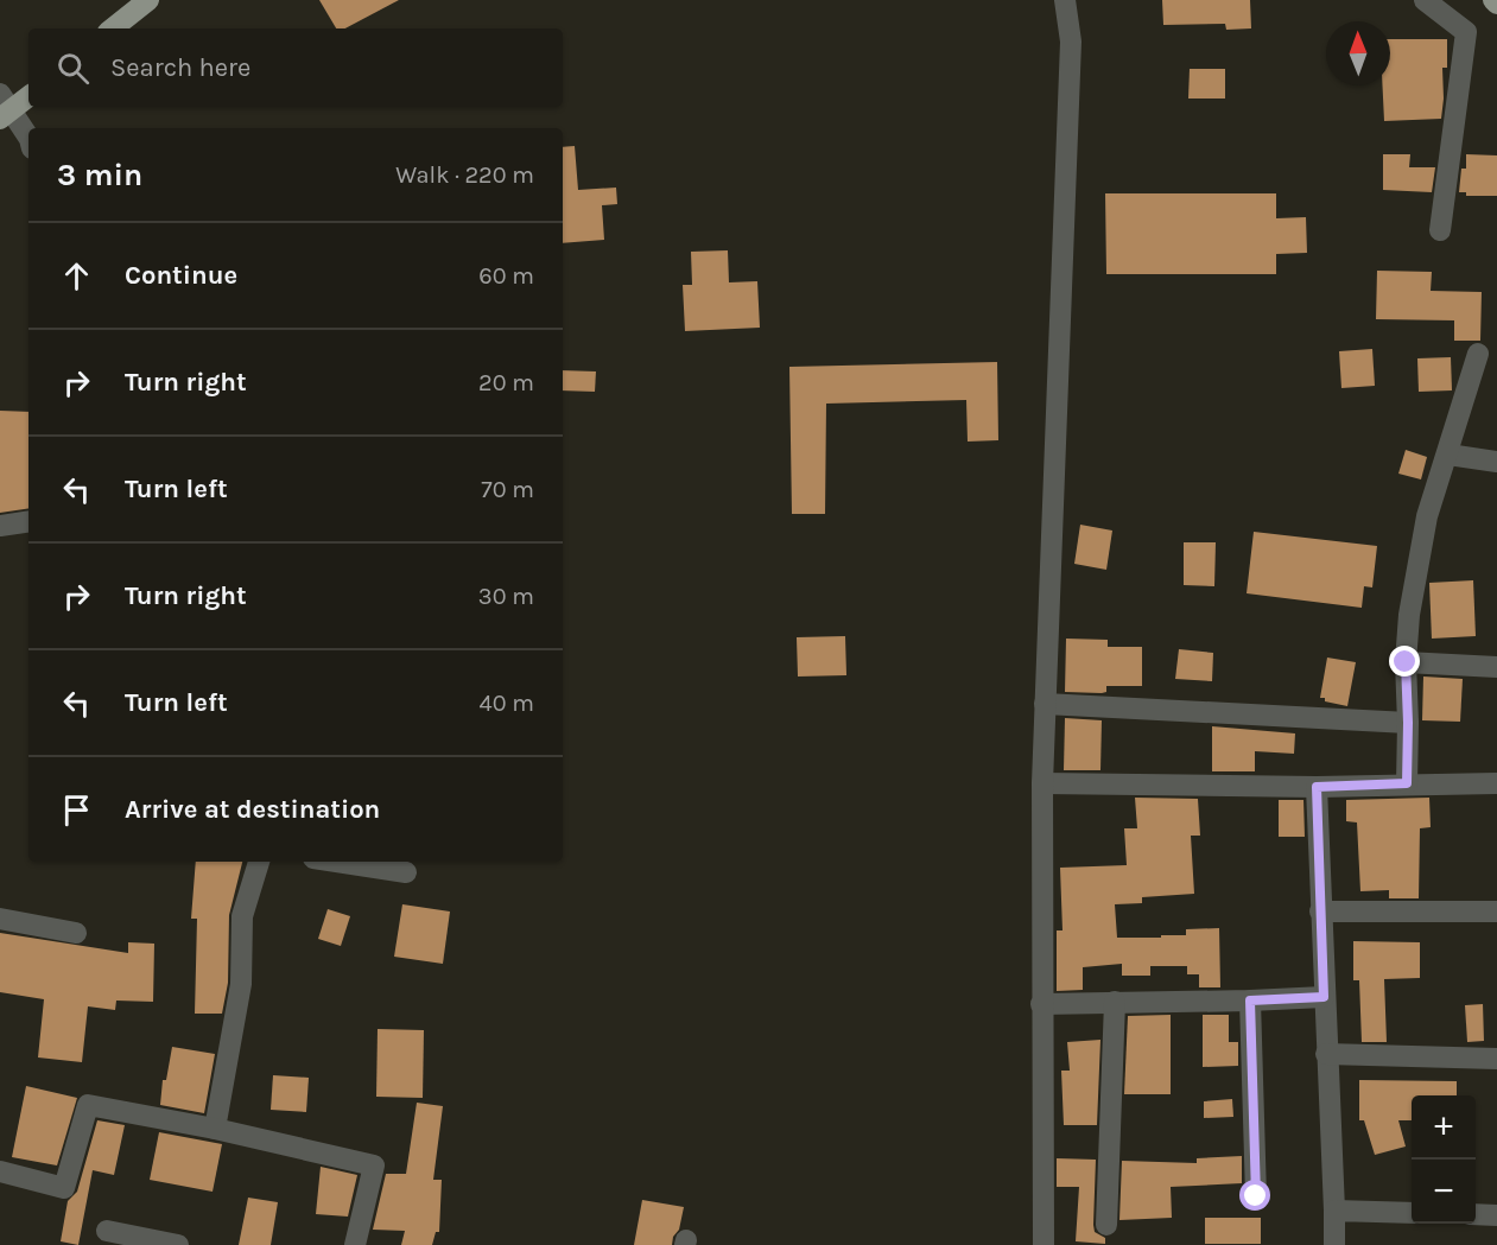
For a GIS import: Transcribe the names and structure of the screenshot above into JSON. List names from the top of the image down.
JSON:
{
  "north": "top",
  "page": {
    "search": "Search here",
    "heading": ["3 min", "Walk · 220 m"],
    "list": [
      ["Continue", "60 m"],
      ["Turn right", "20 m"],
      ["Turn left", "70 m"],
      ["Turn right", "30 m"],
      ["Turn left", "40 m"],
      "Arrive at destination"
    ],
    "map_buttons": ["+", "−"]
  }
}
